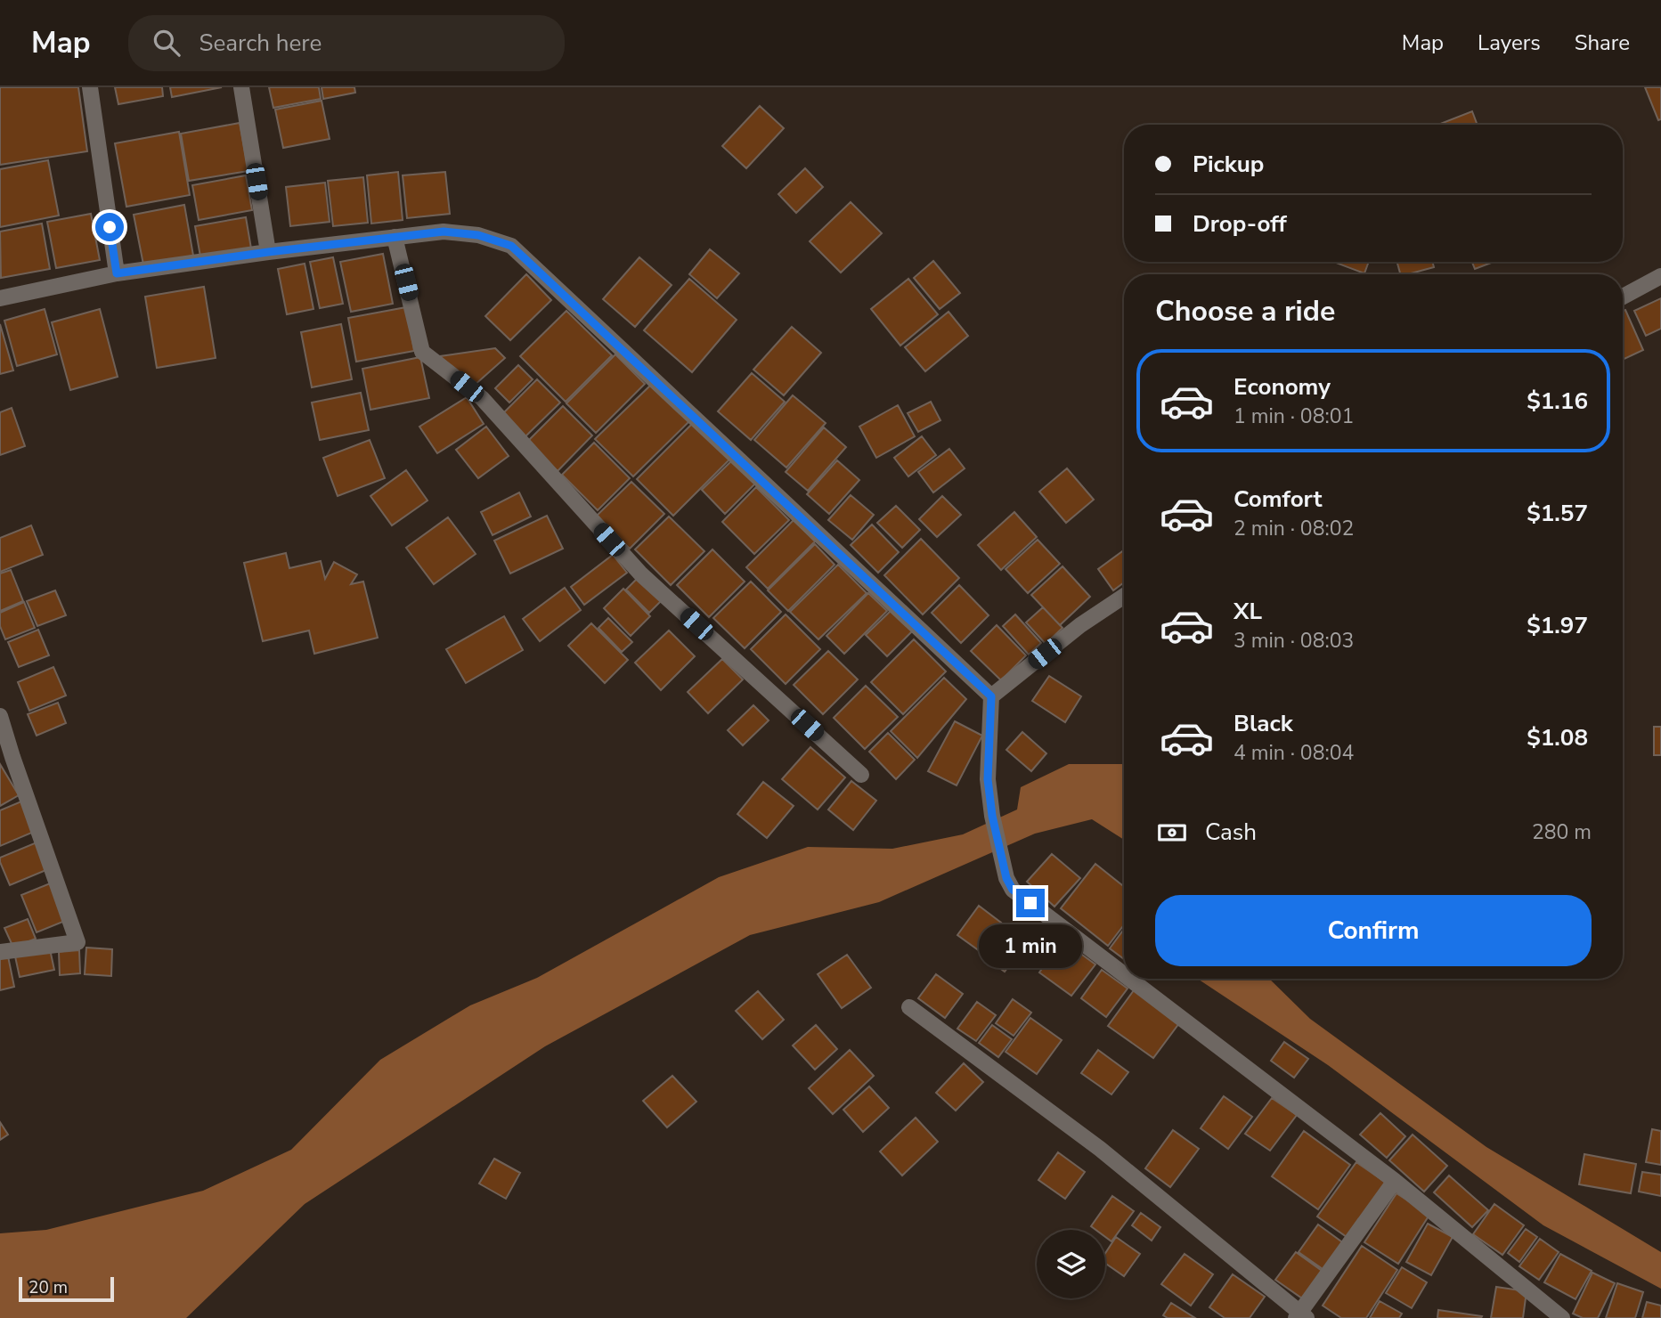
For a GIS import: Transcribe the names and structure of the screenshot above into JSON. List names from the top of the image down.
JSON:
{
  "scale_bar": "20 m",
  "page": {
    "header": "Map",
    "search": "Search here",
    "nav": ["Map", "Layers", "Share"],
    "banner": ["Pickup", "Drop-off"],
    "heading": "Choose a ride",
    "list": [
      {
        "name": "Economy",
        "note": "1 min · 08:01",
        "value": "$1.16"
      },
      {
        "name": "Comfort",
        "note": "2 min · 08:02",
        "value": "$1.57"
      },
      {
        "name": "XL",
        "note": "3 min · 08:03",
        "value": "$1.97"
      },
      {
        "name": "Black",
        "note": "4 min · 08:04",
        "value": "$1.08"
      }
    ],
    "pay": ["Cash", "280 m"],
    "buttons": "Confirm",
    "bubble": "1 min",
    "scale": "20 m"
  }
}
